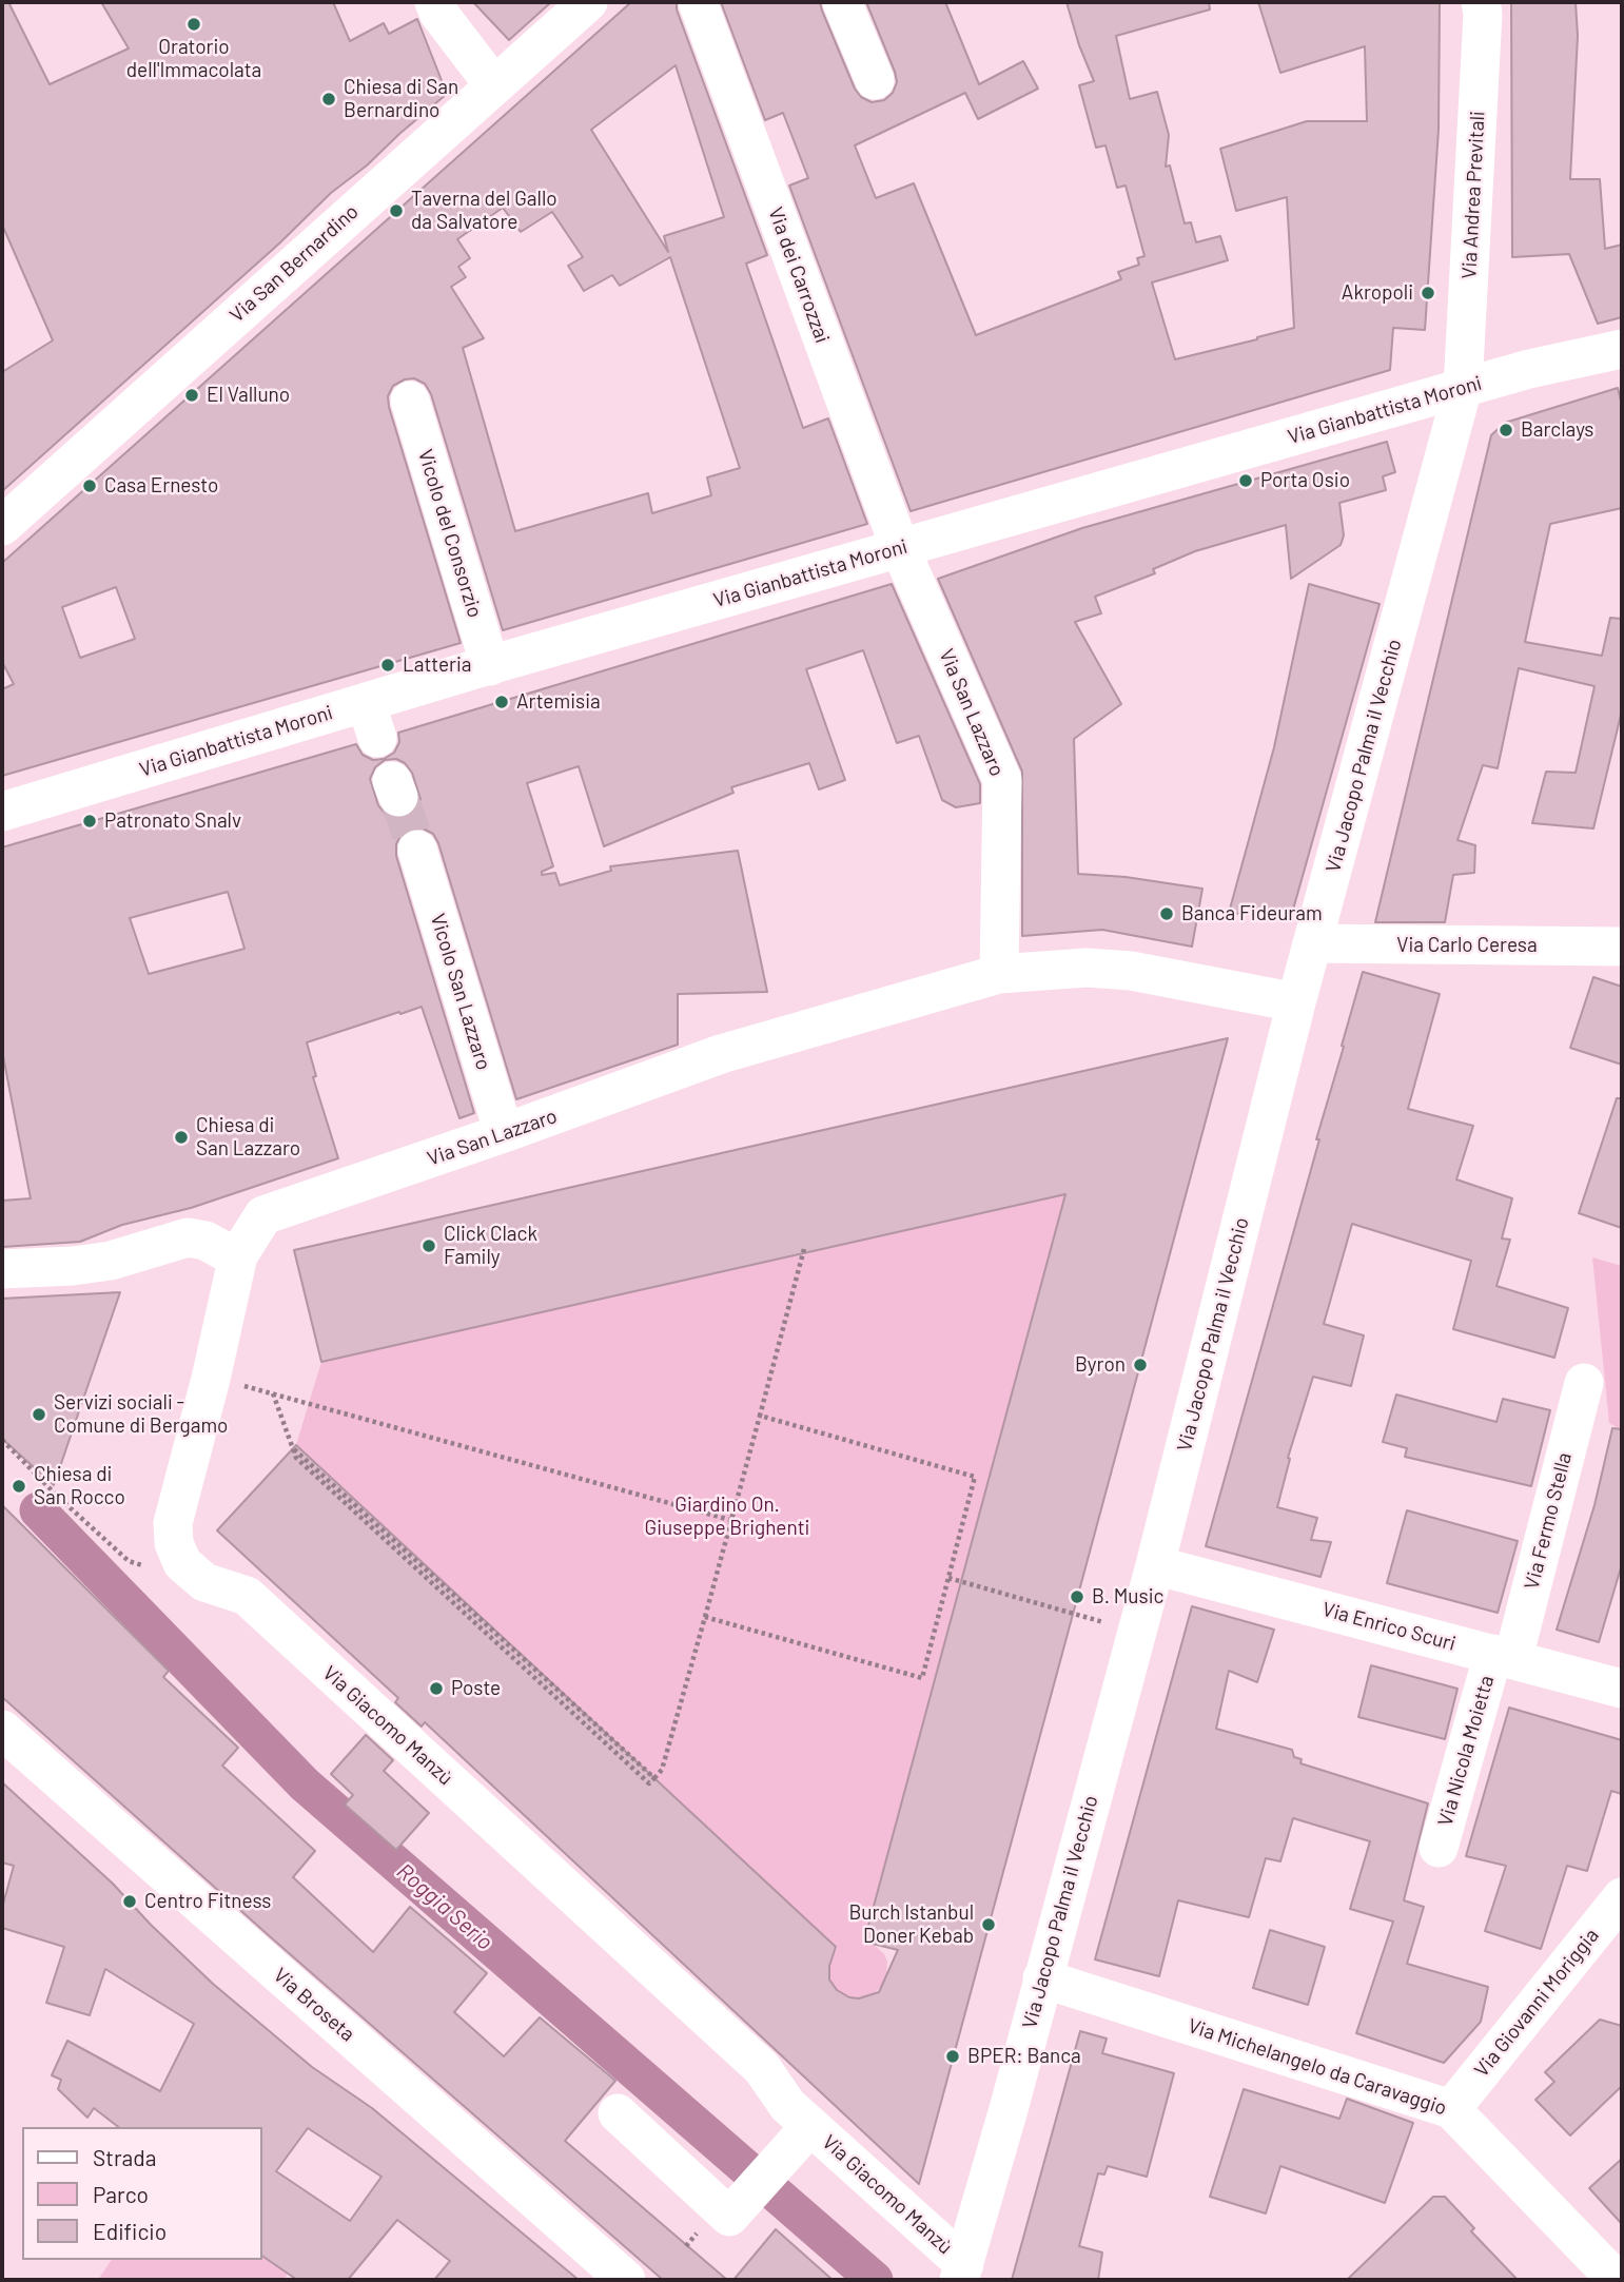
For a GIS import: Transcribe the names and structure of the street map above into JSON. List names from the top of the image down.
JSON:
{
  "streets": {
    "street": [
      "Via Andrea Previtali",
      "Via San Bernardino",
      "Via dei Carrozzai",
      "Via Gianbattista Moroni",
      "Vicolo del Consorzio",
      "Via San Lazzaro",
      "Via Jacopo Palma il Vecchio",
      "Via Carlo Ceresa",
      "Vicolo San Lazzaro",
      "Via Fermo Stella",
      "Via Enrico Scuri",
      "Via Giacomo Manzù",
      "Via Nicola Moietta",
      "Via Giovanni Moriggia",
      "Via Broseta",
      "Via Michelangelo da Caravaggio"
    ]
  },
  "crossings": [
    ["Via Andrea Previtali", "Via Gianbattista Moroni"],
    ["Via Andrea Previtali", "Via Jacopo Palma il Vecchio"],
    ["Via dei Carrozzai", "Via Gianbattista Moroni"],
    ["Via dei Carrozzai", "Via San Lazzaro"],
    ["Via Gianbattista Moroni", "Vicolo del Consorzio"],
    ["Via Gianbattista Moroni", "Via San Lazzaro"],
    ["Via Gianbattista Moroni", "Via Jacopo Palma il Vecchio"],
    ["Via San Lazzaro", "Via Jacopo Palma il Vecchio"],
    ["Via San Lazzaro", "Vicolo San Lazzaro"],
    ["Via San Lazzaro", "Via Giacomo Manzù"],
    ["Via Jacopo Palma il Vecchio", "Via Carlo Ceresa"],
    ["Via Jacopo Palma il Vecchio", "Via Enrico Scuri"],
    ["Via Jacopo Palma il Vecchio", "Via Giacomo Manzù"],
    ["Via Jacopo Palma il Vecchio", "Via Michelangelo da Caravaggio"],
    ["Via Fermo Stella", "Via Enrico Scuri"],
    ["Via Fermo Stella", "Via Nicola Moietta"],
    ["Via Enrico Scuri", "Via Nicola Moietta"],
    ["Via Giovanni Moriggia", "Via Michelangelo da Caravaggio"]
  ],
  "water": ["Roggia Serio"],
  "parks": ["Giardino On. Giuseppe Brighenti"],
  "places": [
    "Oratorio dell'Immacolata",
    "Chiesa di San Bernardino",
    "Taverna del Gallo da Salvatore",
    "Akropoli",
    "El Valluno",
    "Barclays",
    "Porta Osio",
    "Casa Ernesto",
    "Latteria",
    "Artemisia",
    "Patronato Snalv",
    "Banca Fideuram",
    "Chiesa di San Lazzaro",
    "Click Clack Family",
    "Byron",
    "Servizi sociali - Comune di Bergamo",
    "Chiesa di San Rocco",
    "B. Music",
    "Poste",
    "Centro Fitness",
    "Burch Istanbul Doner Kebab",
    "BPER: Banca"
  ],
  "legend": ["Strada", "Parco", "Edificio"]
}
